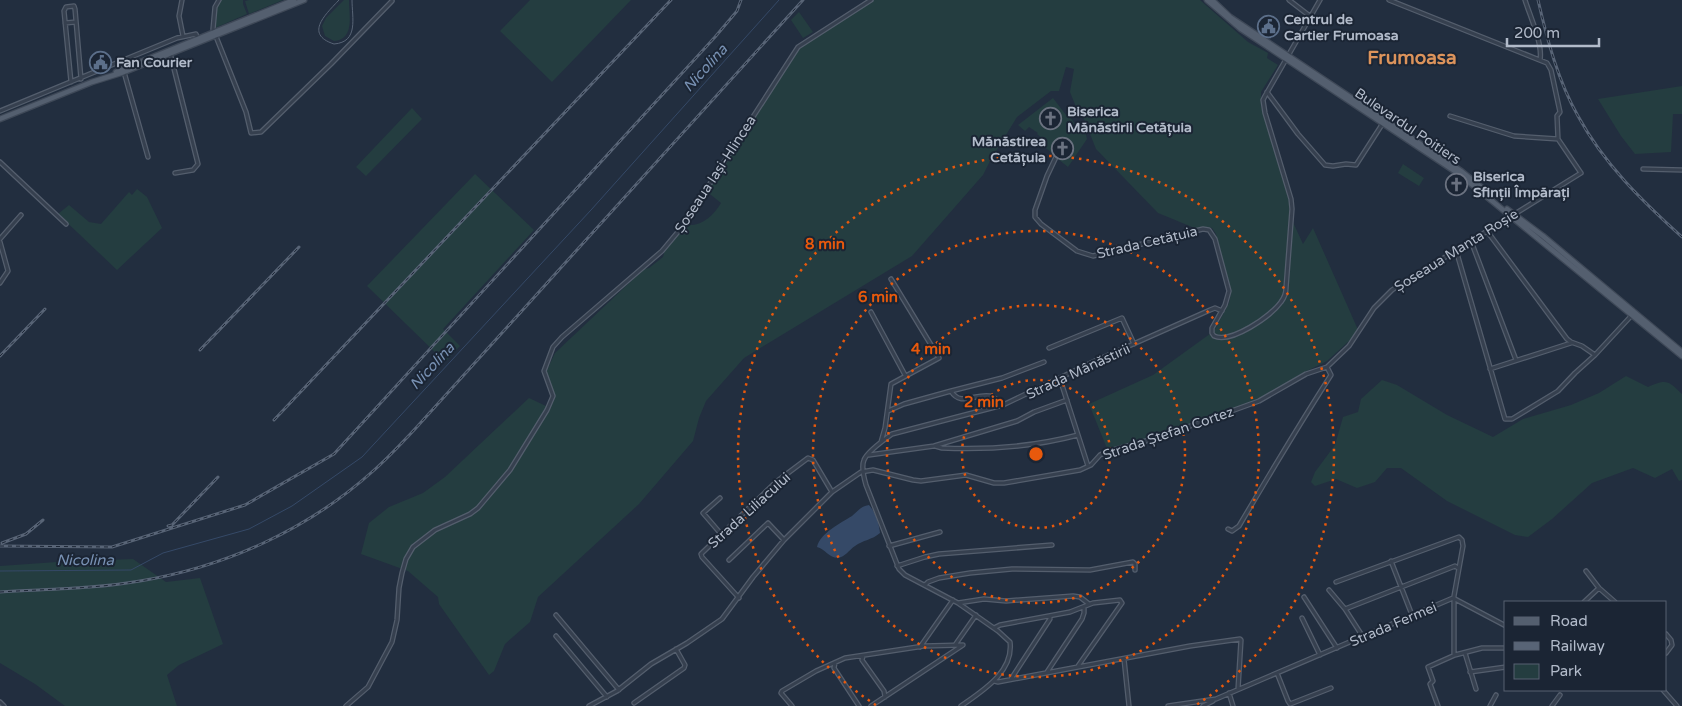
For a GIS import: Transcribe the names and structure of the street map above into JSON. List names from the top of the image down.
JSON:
{
  "streets": {
    "main road": ["Bulevardul Poitiers"],
    "street": [
      "Șoseaua Iași-Hlincea",
      "Strada Cetățuia",
      "Șoseaua Manta Roșie",
      "Strada Mânăstirii",
      "Strada Ștefan Cortez",
      "Strada Liliacului",
      "Strada Fermei"
    ]
  },
  "crossings": [
    ["Bulevardul Poitiers", "Strada Cetățuia"],
    ["Bulevardul Poitiers", "Șoseaua Manta Roșie"],
    ["Strada Cetățuia", "Strada Mânăstirii"],
    ["Șoseaua Manta Roșie", "Strada Ștefan Cortez"],
    ["Strada Mânăstirii", "Strada Ștefan Cortez"]
  ],
  "districts": ["Frumoasa"],
  "water": ["Nicolina"],
  "places": {
    "public building": ["Centrul de Cartier Frumoasa", "Fan Courier"],
    "church": ["Biserica Mănăstirii Cetățuia", "Mănăstirea Cetățuia", "Biserica Sfinții Împărați"]
  },
  "legend": ["Road", "Railway", "Park"],
  "scale_bar": "200 m",
  "rings": [
    "8 min",
    "6 min",
    "4 min",
    "2 min"
  ]
}
